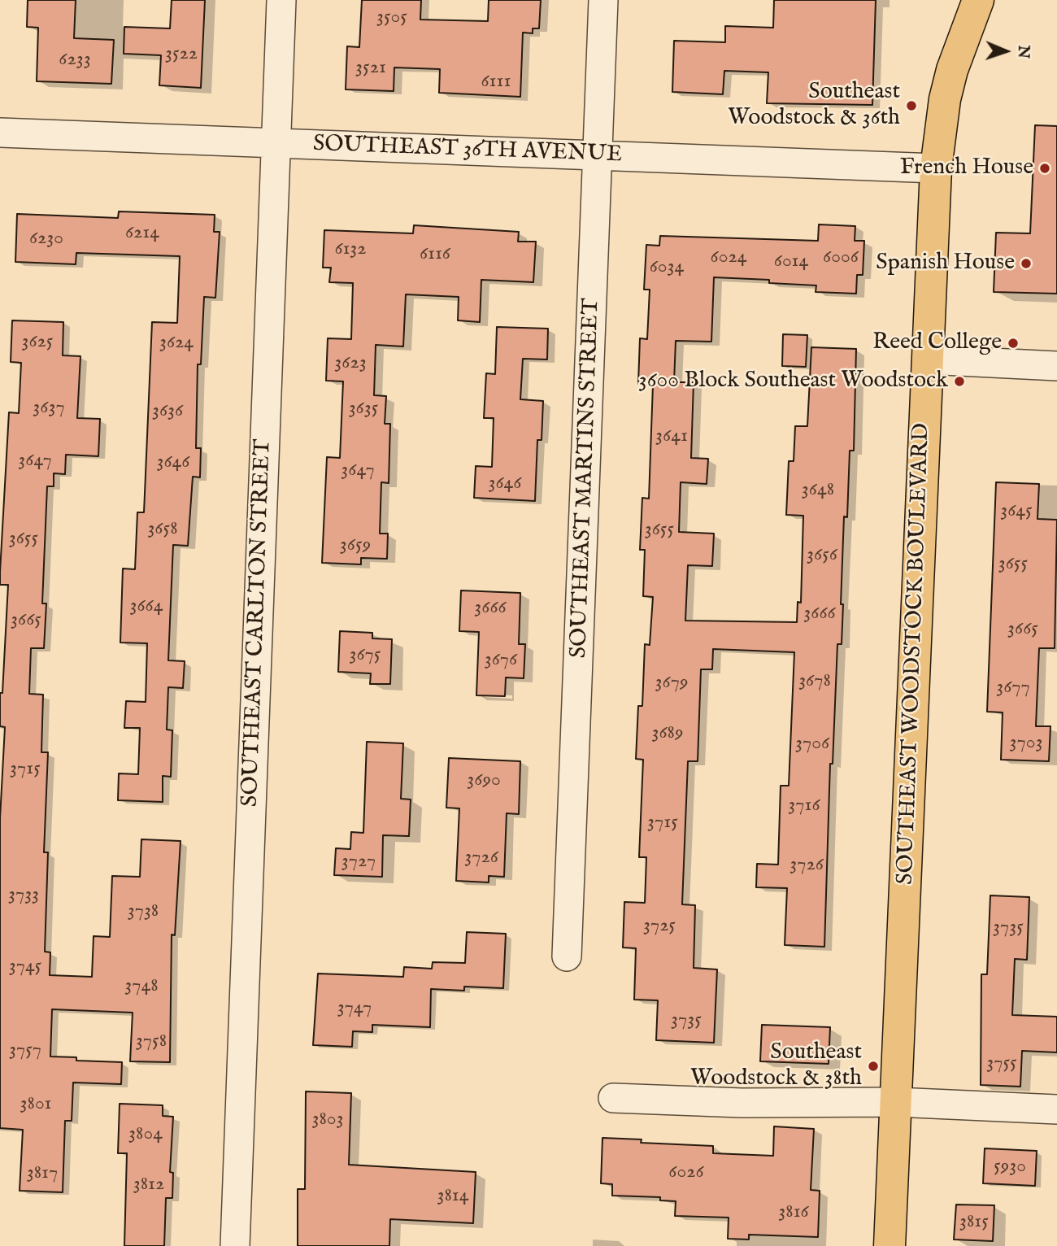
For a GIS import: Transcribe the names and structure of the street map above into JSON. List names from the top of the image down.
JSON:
{
  "streets": {
    "main road": ["SOUTHEAST WOODSTOCK BOULEVARD"],
    "street": ["SOUTHEAST 36TH AVENUE", "SOUTHEAST MARTINS STREET", "SOUTHEAST CARLTON STREET"]
  },
  "crossings": [
    ["SOUTHEAST 36TH AVENUE", "SOUTHEAST MARTINS STREET"],
    ["SOUTHEAST 36TH AVENUE", "SOUTHEAST CARLTON STREET"],
    ["SOUTHEAST 36TH AVENUE", "SOUTHEAST WOODSTOCK BOULEVARD"]
  ],
  "places": [
    "Southeast Woodstock & 36th",
    "French House",
    "Spanish House",
    "Reed College",
    "3600 Block Southeast Woodstock",
    "Southeast Woodstock & 38th"
  ],
  "house_numbers": [
    "3505",
    "3522",
    "6233",
    "3521",
    "6111",
    "6214",
    "6230",
    "6132",
    "6116",
    "6024",
    "6006",
    "6014",
    "6034",
    "3625",
    "3624",
    "3623",
    "3637",
    "3635",
    "3636",
    "3641",
    "3647",
    "3646",
    "3647",
    "3646",
    "3648",
    "3645",
    "3658",
    "3655",
    "3655",
    "3659",
    "3656",
    "3655",
    "3664",
    "3666",
    "3666",
    "3665",
    "3665",
    "3675",
    "3676",
    "3678",
    "3679",
    "3677",
    "3689",
    "3703",
    "3706",
    "3715",
    "3690",
    "3716",
    "3715",
    "3726",
    "3727",
    "3726",
    "3733",
    "3738",
    "3725",
    "3735",
    "3745",
    "3748",
    "3747",
    "3735",
    "3758",
    "3757",
    "3755",
    "3801",
    "3803",
    "3804",
    "5930",
    "6026",
    "3817",
    "3812",
    "3814",
    "3816",
    "3815"
  ],
  "north": "right"
}
